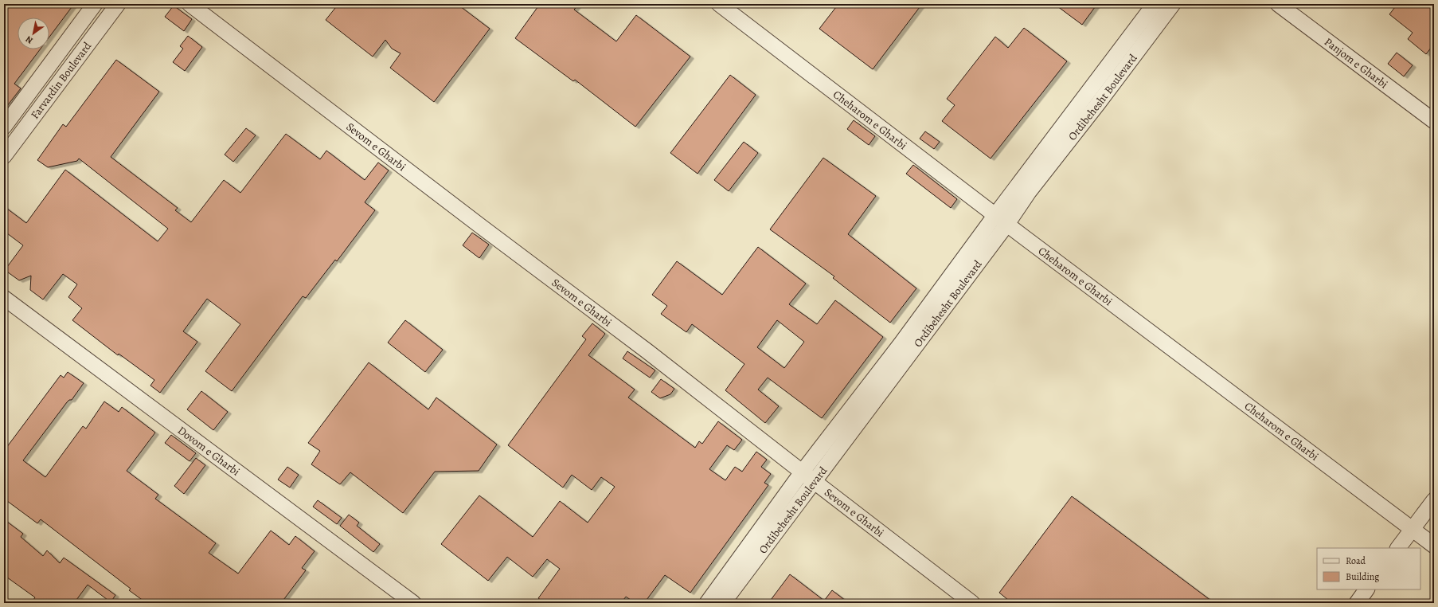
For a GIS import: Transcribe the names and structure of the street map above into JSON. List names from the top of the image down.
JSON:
{
  "streets": {
    "street": [
      "Panjom e Gharbi",
      "Farvardin Boulevard",
      "Ordibehesht Boulevard",
      "Cheharom e Gharbi",
      "Sevom e Gharbi",
      "Dovom e Gharbi"
    ]
  },
  "crossings": [
    ["Ordibehesht Boulevard", "Cheharom e Gharbi"],
    ["Ordibehesht Boulevard", "Sevom e Gharbi"]
  ],
  "legend": ["Road", "Building"],
  "north": "bottom left"
}
